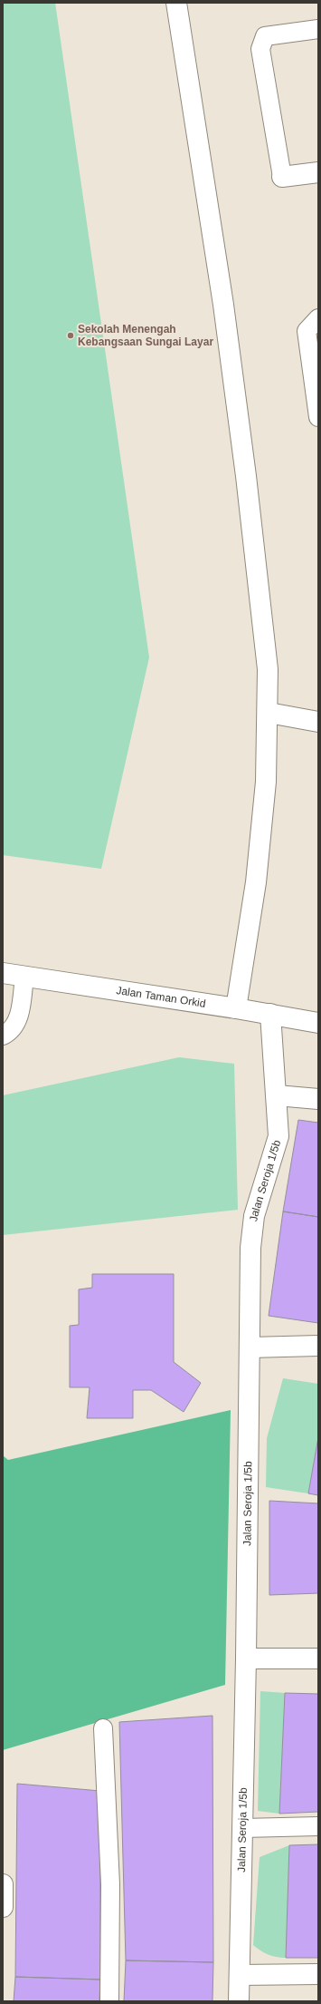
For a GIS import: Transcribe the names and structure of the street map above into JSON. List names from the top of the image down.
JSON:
{
  "streets": {
    "street": ["Jalan Taman Orkid", "Jalan Seroja 1/5b"]
  },
  "crossings": [
    ["Jalan Taman Orkid", "Jalan Seroja 1/5b"]
  ],
  "places": ["Sekolah Menengah Kebangsaan Sungai Layar"]
}
